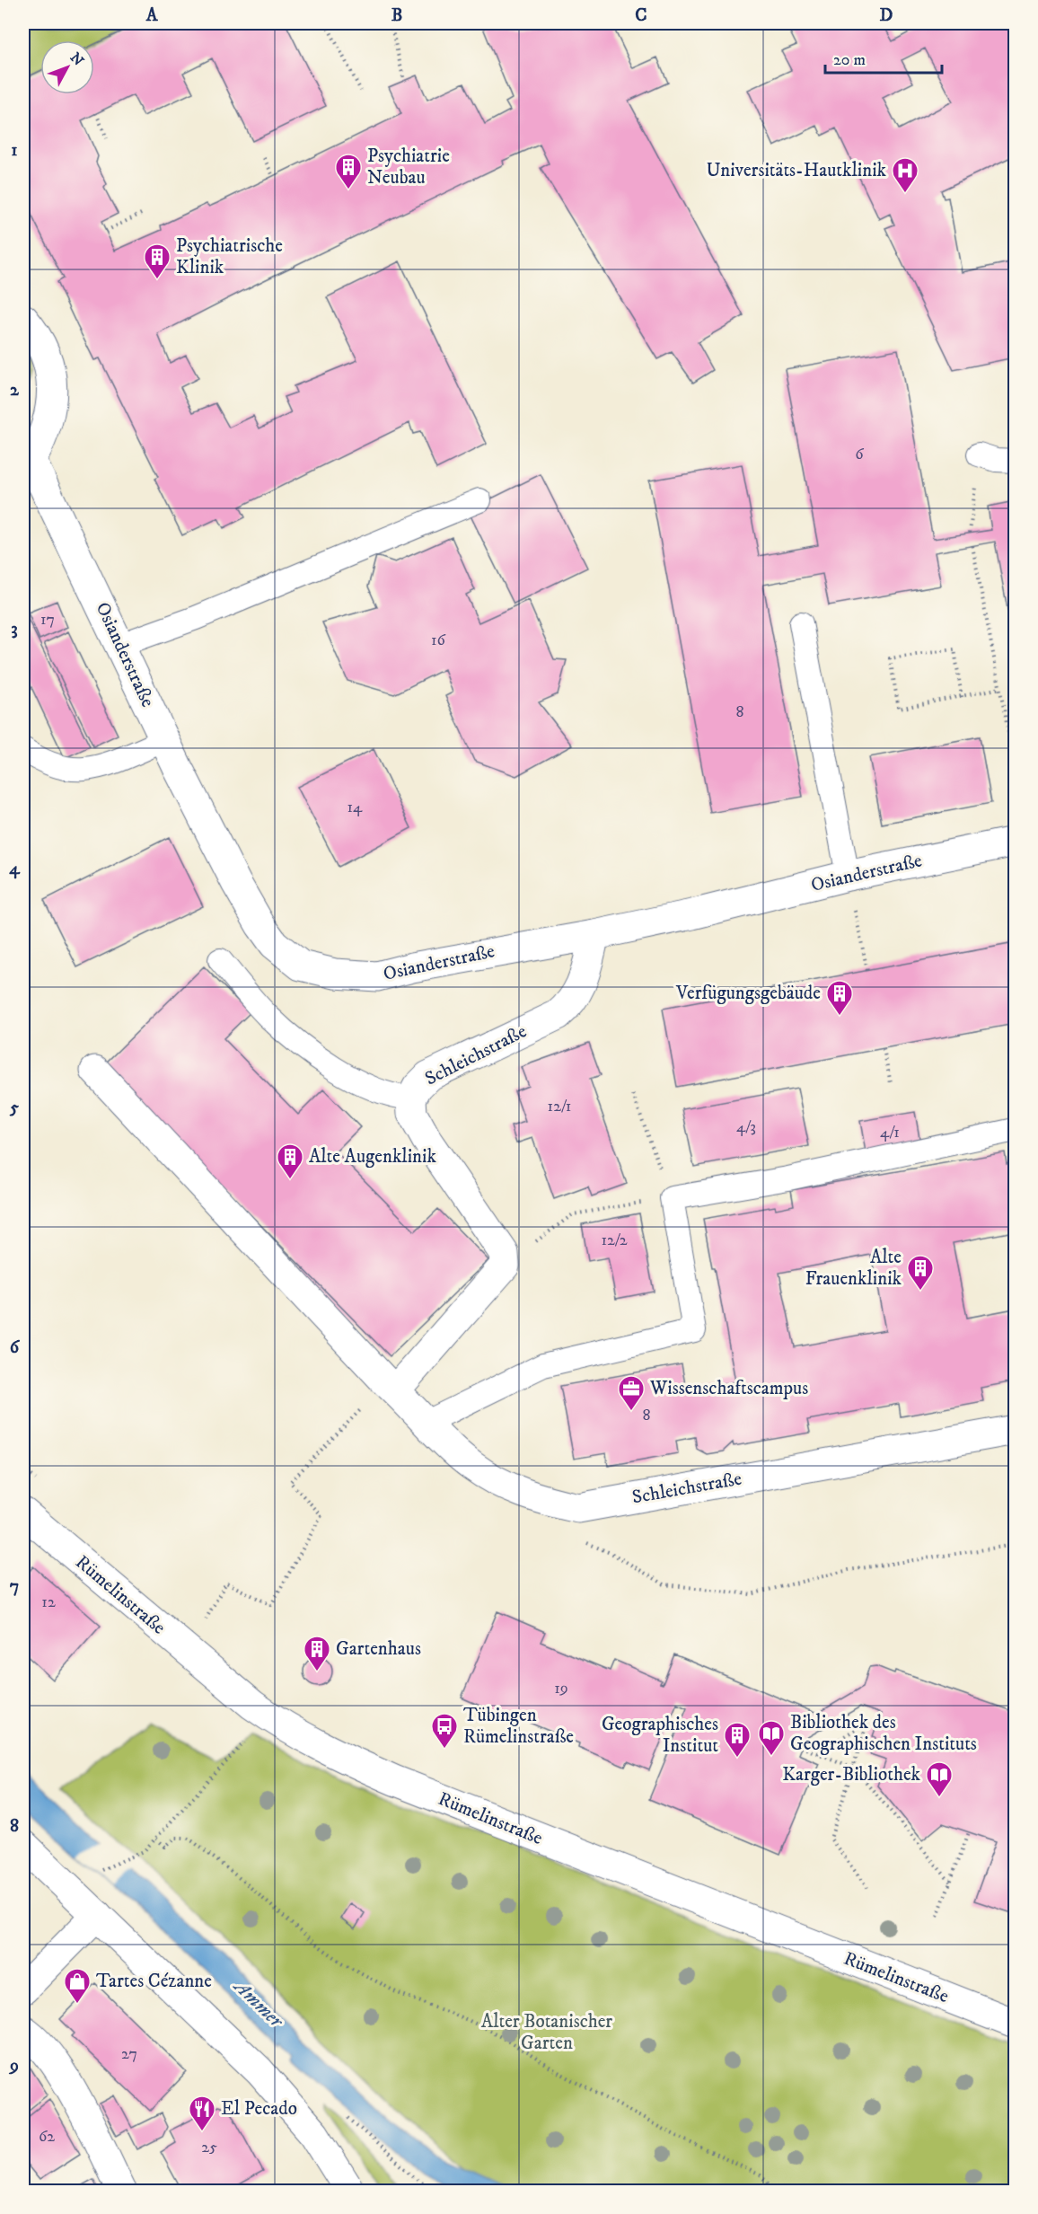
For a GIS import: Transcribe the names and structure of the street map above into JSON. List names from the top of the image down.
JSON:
{
  "streets": {
    "street": ["Osianderstraße", "Schleichstraße", "Rümelinstraße"]
  },
  "crossings": [
    ["Osianderstraße", "Schleichstraße"]
  ],
  "water": ["Ammer"],
  "parks": ["Alter Botanischer Garten"],
  "places": {
    "building": [
      "Psychiatrie Neubau",
      "Psychiatrische Klinik",
      "Verfügungsgebäude",
      "Alte Augenklinik",
      "Alte Frauenklinik",
      "Gartenhaus",
      "Geographisches Institut"
    ],
    "hospital": ["Universitäts-Hautklinik"],
    "office": ["Wissenschaftscampus"],
    "bus stop": ["Tübingen Rümelinstraße"],
    "library": ["Bibliothek des Geographischen Instituts", "Karger-Bibliothek"],
    "shop": ["Tartes Cézanne"],
    "restaurant": ["El Pecado"]
  },
  "house_numbers": [
    "6",
    "17",
    "16",
    "8",
    "14",
    "12/1",
    "4/3",
    "4/1",
    "12/2",
    "8",
    "12",
    "19",
    "27",
    "62",
    "25"
  ],
  "scale_bar": "20 m",
  "north": "top right",
  "grid": {
    "columns": [
      "A",
      "B",
      "C",
      "D"
    ],
    "rows": [
      "1",
      "2",
      "3",
      "4",
      "5",
      "6",
      "7",
      "8",
      "9"
    ]
  }
}
